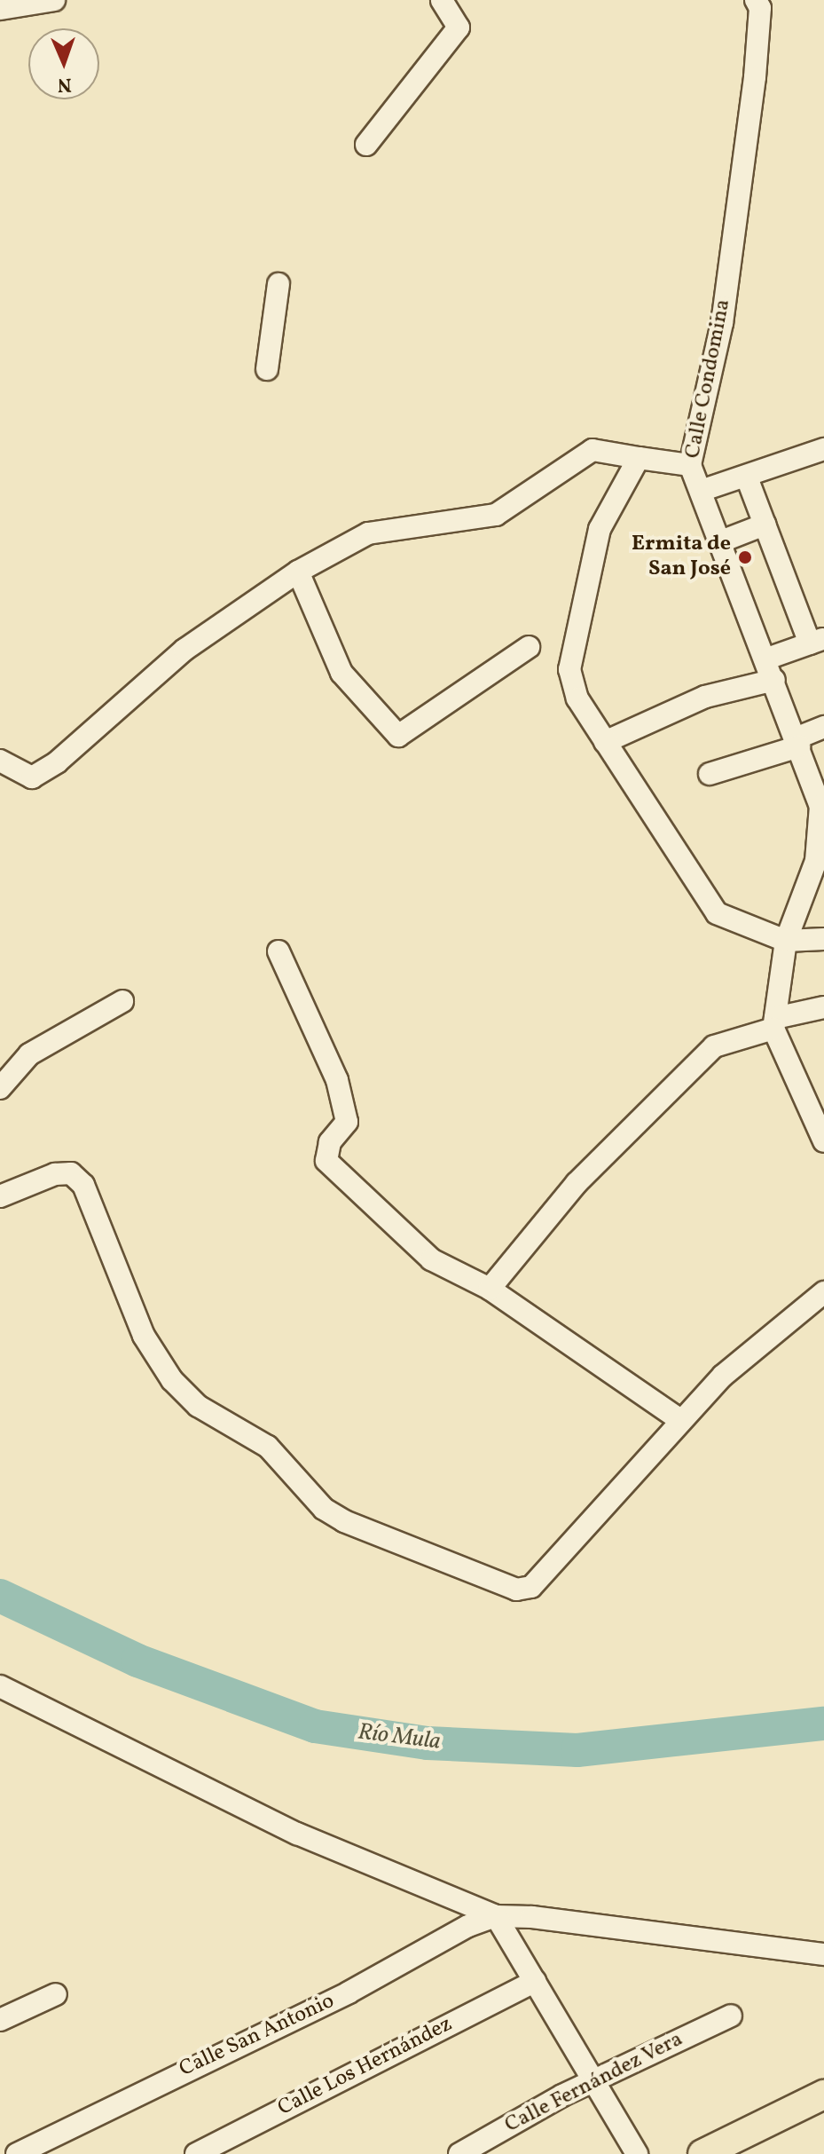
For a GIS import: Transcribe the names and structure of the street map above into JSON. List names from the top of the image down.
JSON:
{
  "streets": {
    "street": [
      "Calle Condomina",
      "Calle San Antonio",
      "Calle Los Hernández",
      "Calle Fernández Vera"
    ]
  },
  "water": ["Río Mula"],
  "places": ["Ermita de San José"],
  "north": "bottom"
}
